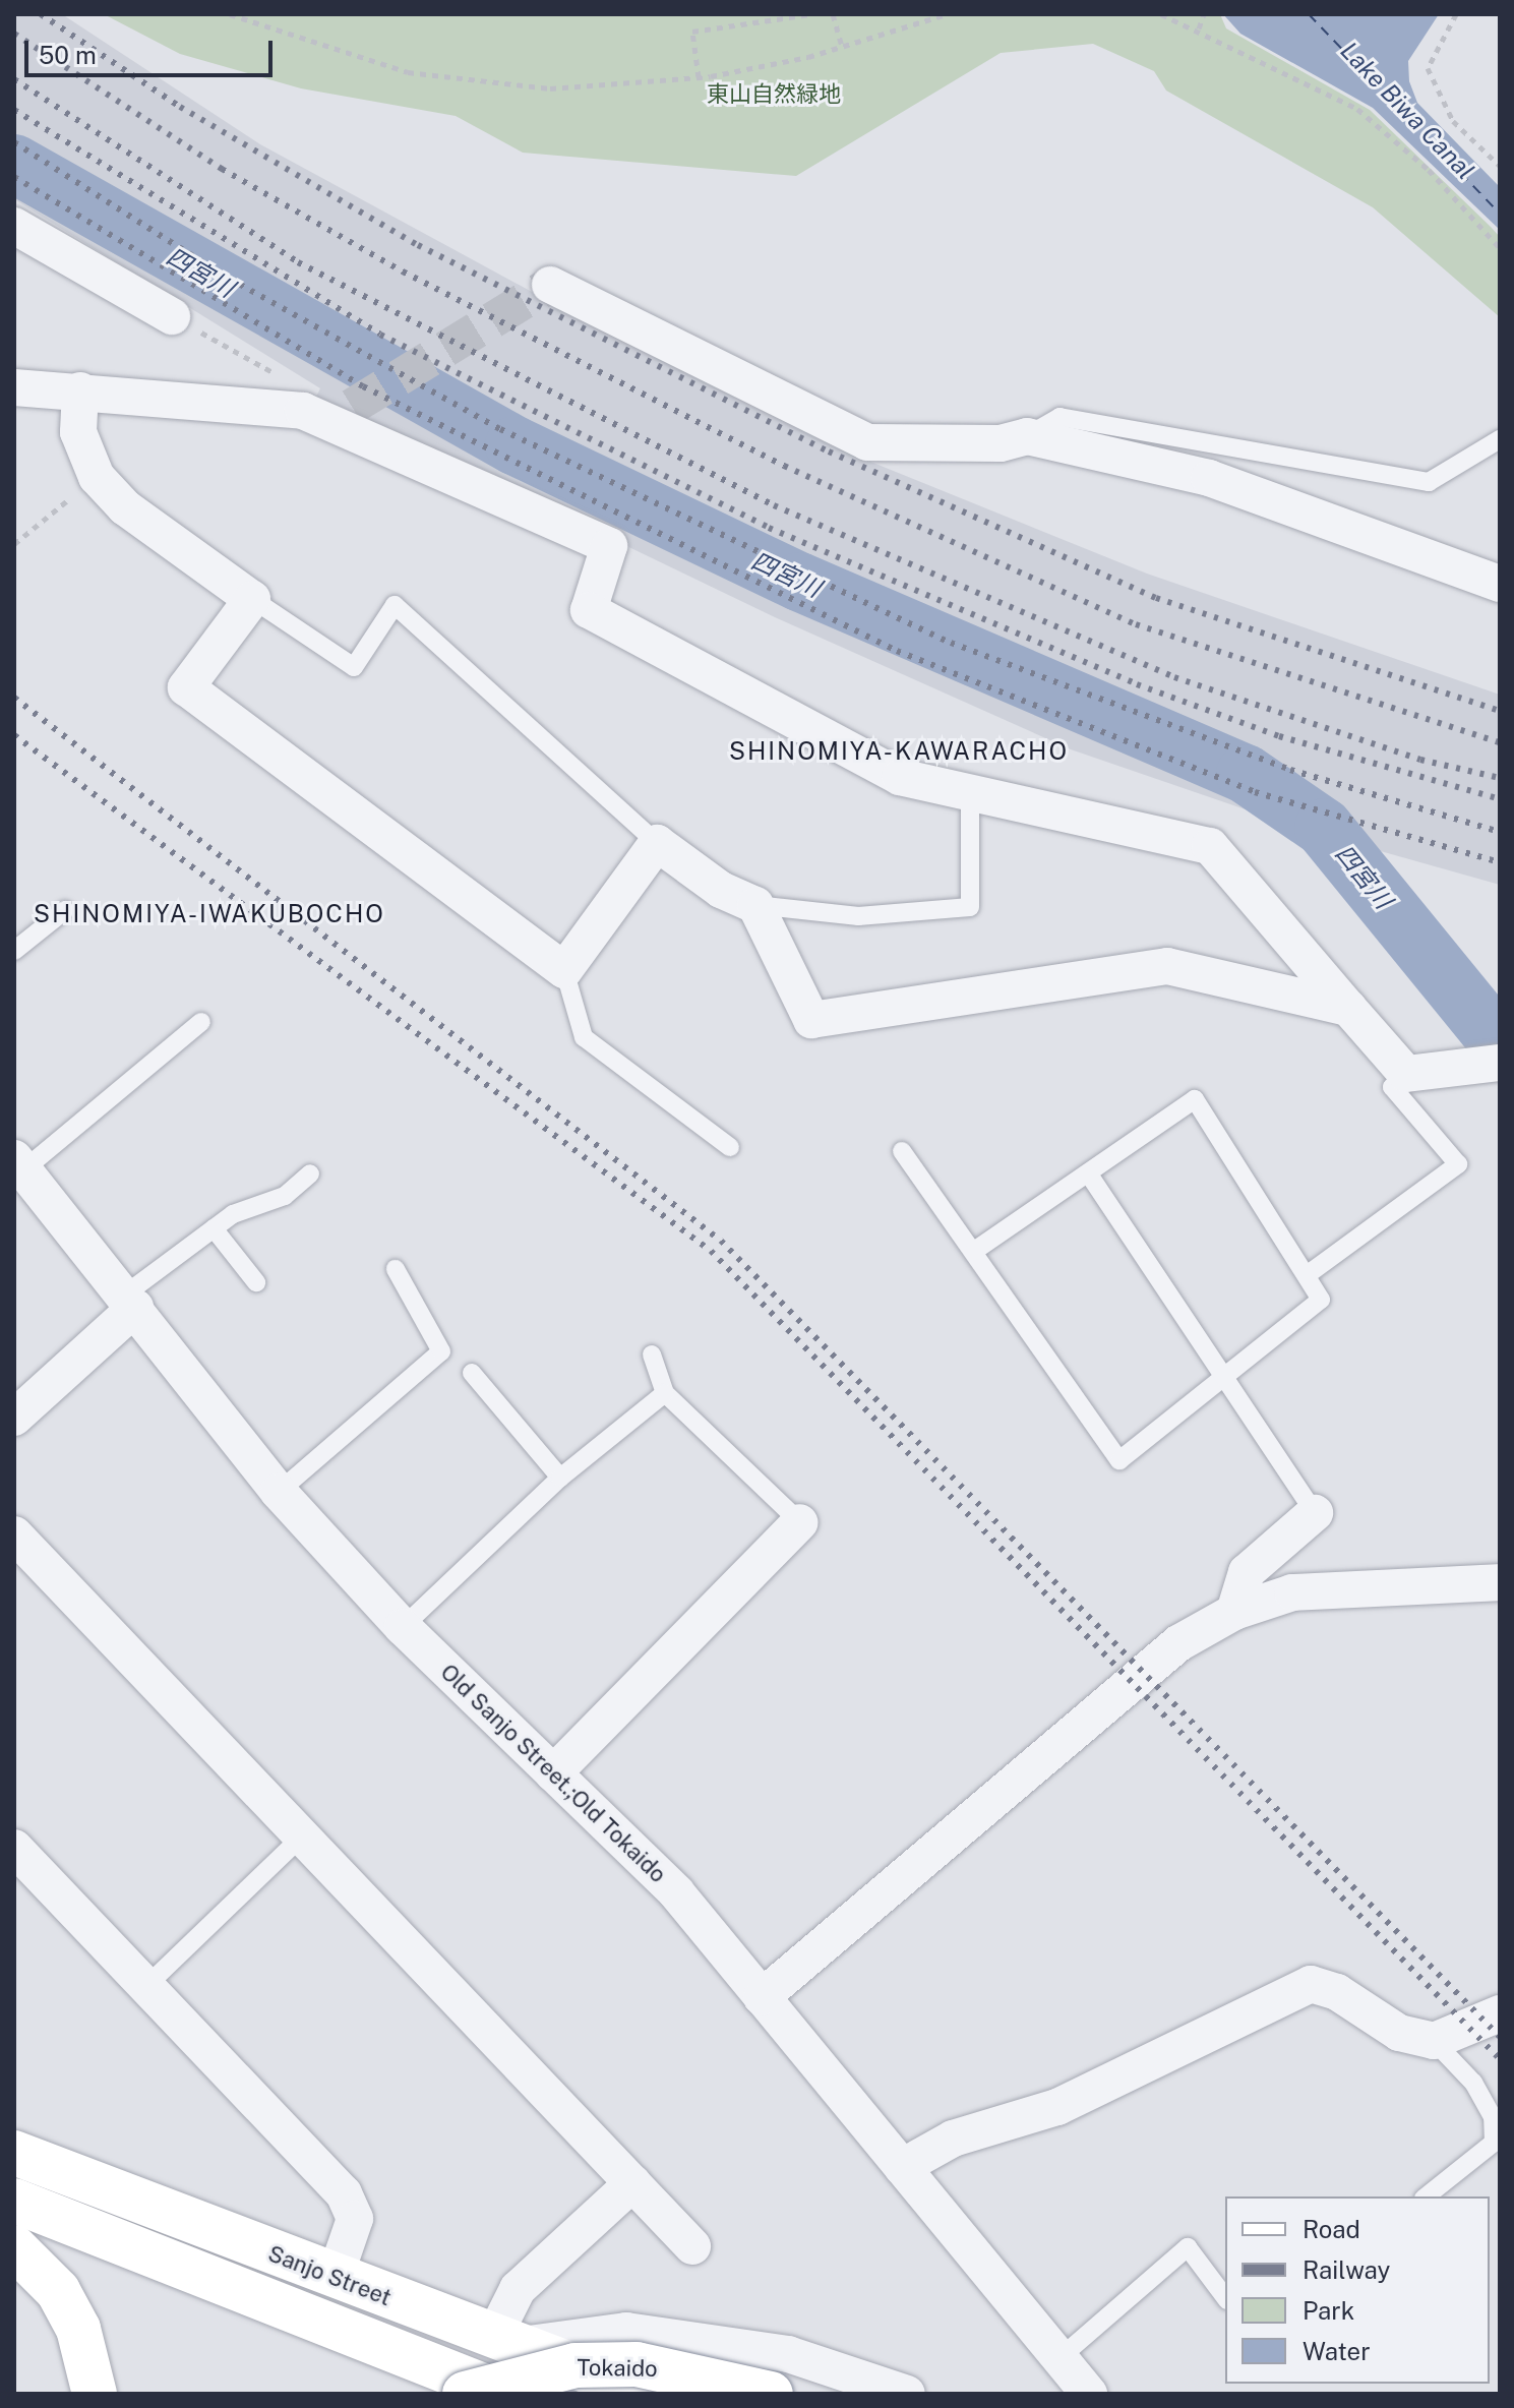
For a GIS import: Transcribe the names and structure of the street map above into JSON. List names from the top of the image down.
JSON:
{
  "streets": {
    "main road": ["Sanjo Street", "Tokaido"],
    "street": ["Old Sanjo Street.;Old Tokaido"]
  },
  "districts": ["SHINOMIYA-KAWARACHO", "SHINOMIYA-IWAKUBOCHO"],
  "water": ["Lake Biwa Canal", "四宮川"],
  "parks": ["東山自然緑地"],
  "legend": [
    "Road",
    "Railway",
    "Park",
    "Water"
  ],
  "scale_bar": "50 m"
}
